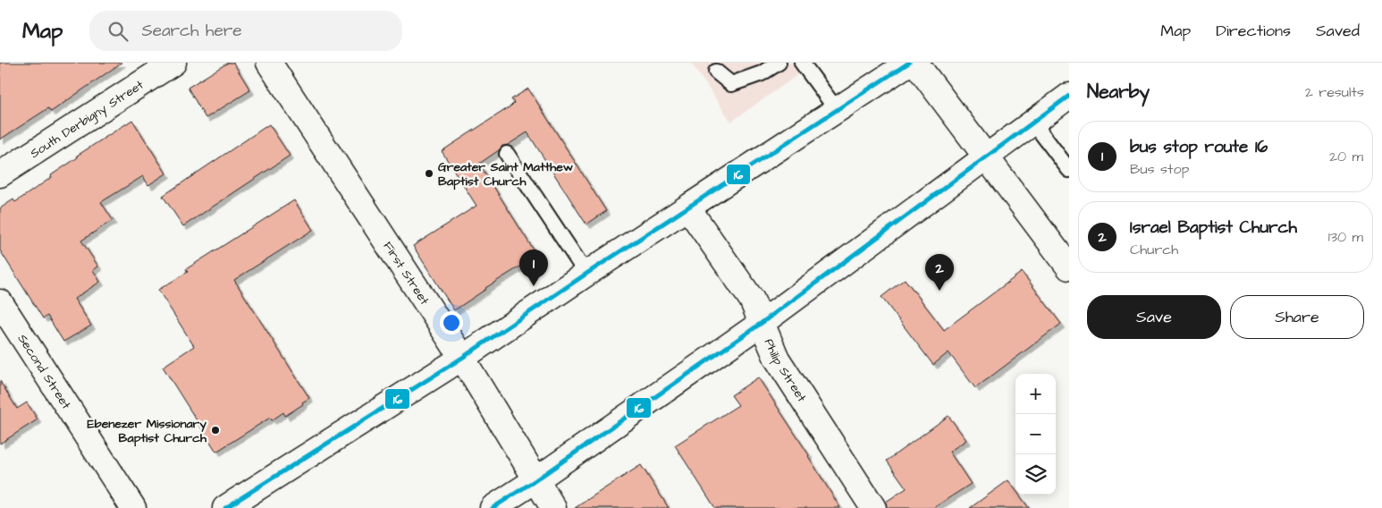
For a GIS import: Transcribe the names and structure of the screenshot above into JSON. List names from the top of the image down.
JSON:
{
  "streets": {
    "street": [
      "South Derbigny Street",
      "First Street",
      "Philip Street",
      "Second Street"
    ]
  },
  "places": ["Greater Saint Matthew Baptist Church", "Ebenezer Missionary Baptist Church"],
  "lines": ["transit line 16"],
  "page": {
    "header": "Map",
    "search": "Search here",
    "nav": ["Map", "Directions", "Saved"],
    "heading": ["Nearby", "2 results"],
    "list": [
      {
        "mark": "1",
        "name": "bus stop route 16",
        "note": "Bus stop",
        "value": "20 m"
      },
      {
        "mark": "2",
        "name": "Israel Baptist Church",
        "note": "Church",
        "value": "130 m"
      }
    ],
    "pins": ["1", "2"],
    "buttons": ["Save", "Share"],
    "map_buttons": ["+", "−"]
  }
}
